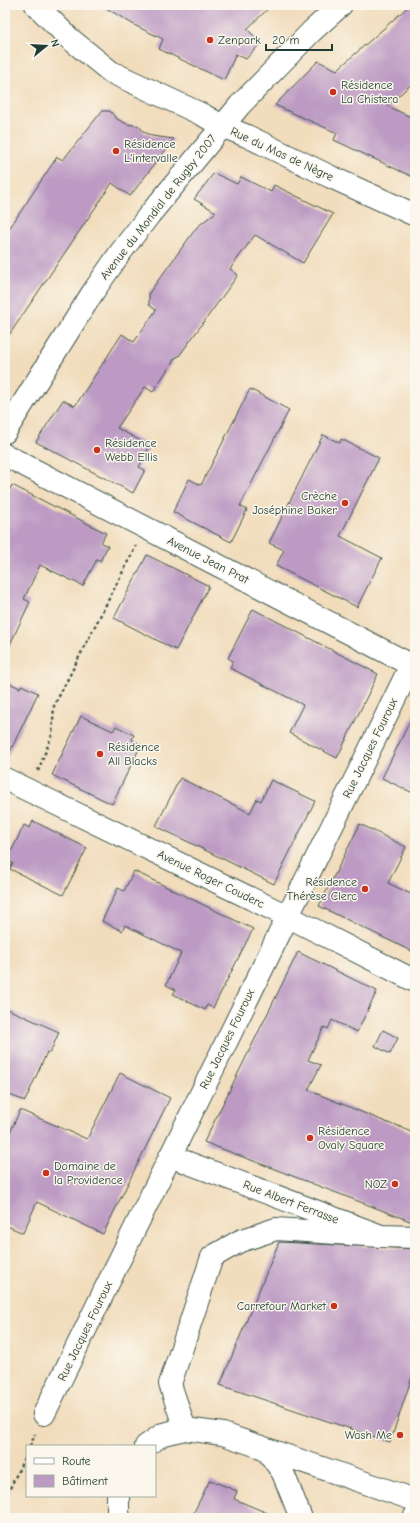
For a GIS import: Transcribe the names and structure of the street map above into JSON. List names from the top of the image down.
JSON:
{
  "streets": {
    "street": [
      "Rue du Mas de Nègre",
      "Avenue du Mondial de Rugby 2007",
      "Avenue Jean Prat",
      "Rue Jacques Fouroux",
      "Avenue Roger Couderc",
      "Rue Albert Ferrasse"
    ]
  },
  "crossings": [
    ["Rue du Mas de Nègre", "Avenue du Mondial de Rugby 2007"],
    ["Avenue Jean Prat", "Rue Jacques Fouroux"],
    ["Rue Jacques Fouroux", "Avenue Roger Couderc"],
    ["Rue Jacques Fouroux", "Rue Albert Ferrasse"]
  ],
  "places": [
    "Zenpark",
    "Résidence La Chistera",
    "Résidence L'intervalle",
    "Résidence Webb Ellis",
    "Crèche Joséphine Baker",
    "Résidence All Blacks",
    "Résidence Thérèse Clerc",
    "Résidence Ovaly Square",
    "Domaine de la Providence",
    "NOZ",
    "Carrefour Market",
    "Wash Me"
  ],
  "legend": ["Route", "Bâtiment"],
  "scale_bar": "20 m",
  "north": "right"
}
